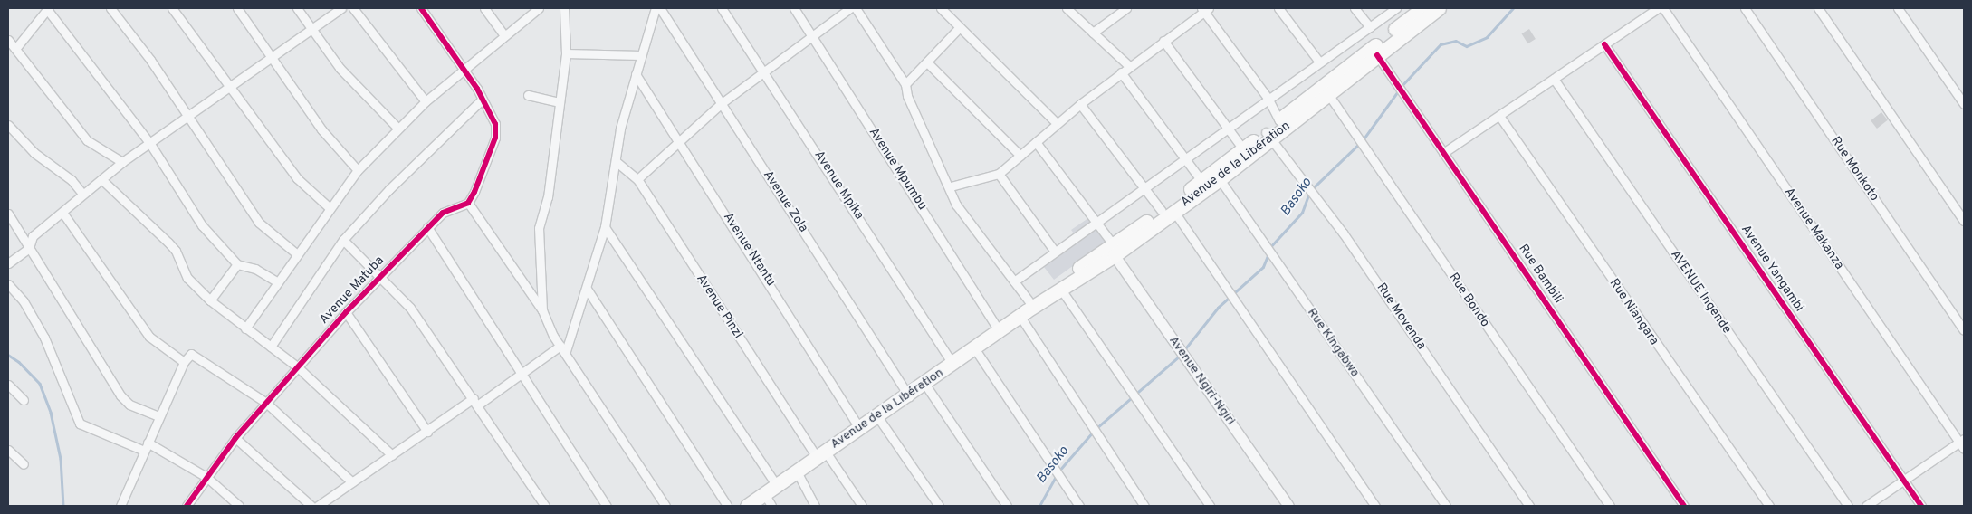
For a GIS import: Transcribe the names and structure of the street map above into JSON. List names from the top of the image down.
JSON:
{
  "streets": {
    "highway": ["Avenue de la Libération"],
    "street": [
      "Avenue Mpumbu",
      "Rue Monkoto",
      "Avenue Mpika",
      "Avenue Zola",
      "Avenue Makanza",
      "Avenue Ntantu",
      "Avenue Yangambi",
      "Rue Bambili",
      "Avenue Matuba",
      "AVENUE Ingende",
      "Rue Bondo",
      "Avenue Pinzi",
      "Rue Niangara",
      "Rue Movenda",
      "Rue Kingabwa",
      "Avenue Ngiri-Ngiri"
    ]
  },
  "crossings": [
    ["Avenue de la Libération", "Avenue Mpumbu"],
    ["Avenue de la Libération", "Avenue Mpika"],
    ["Avenue de la Libération", "Avenue Zola"],
    ["Avenue de la Libération", "Avenue Ntantu"],
    ["Avenue de la Libération", "Rue Bambili"],
    ["Avenue de la Libération", "Rue Bondo"],
    ["Avenue de la Libération", "Avenue Pinzi"],
    ["Avenue de la Libération", "Rue Movenda"],
    ["Avenue de la Libération", "Rue Kingabwa"],
    ["Avenue de la Libération", "Avenue Ngiri-Ngiri"]
  ],
  "water": ["Basoko"]
}
